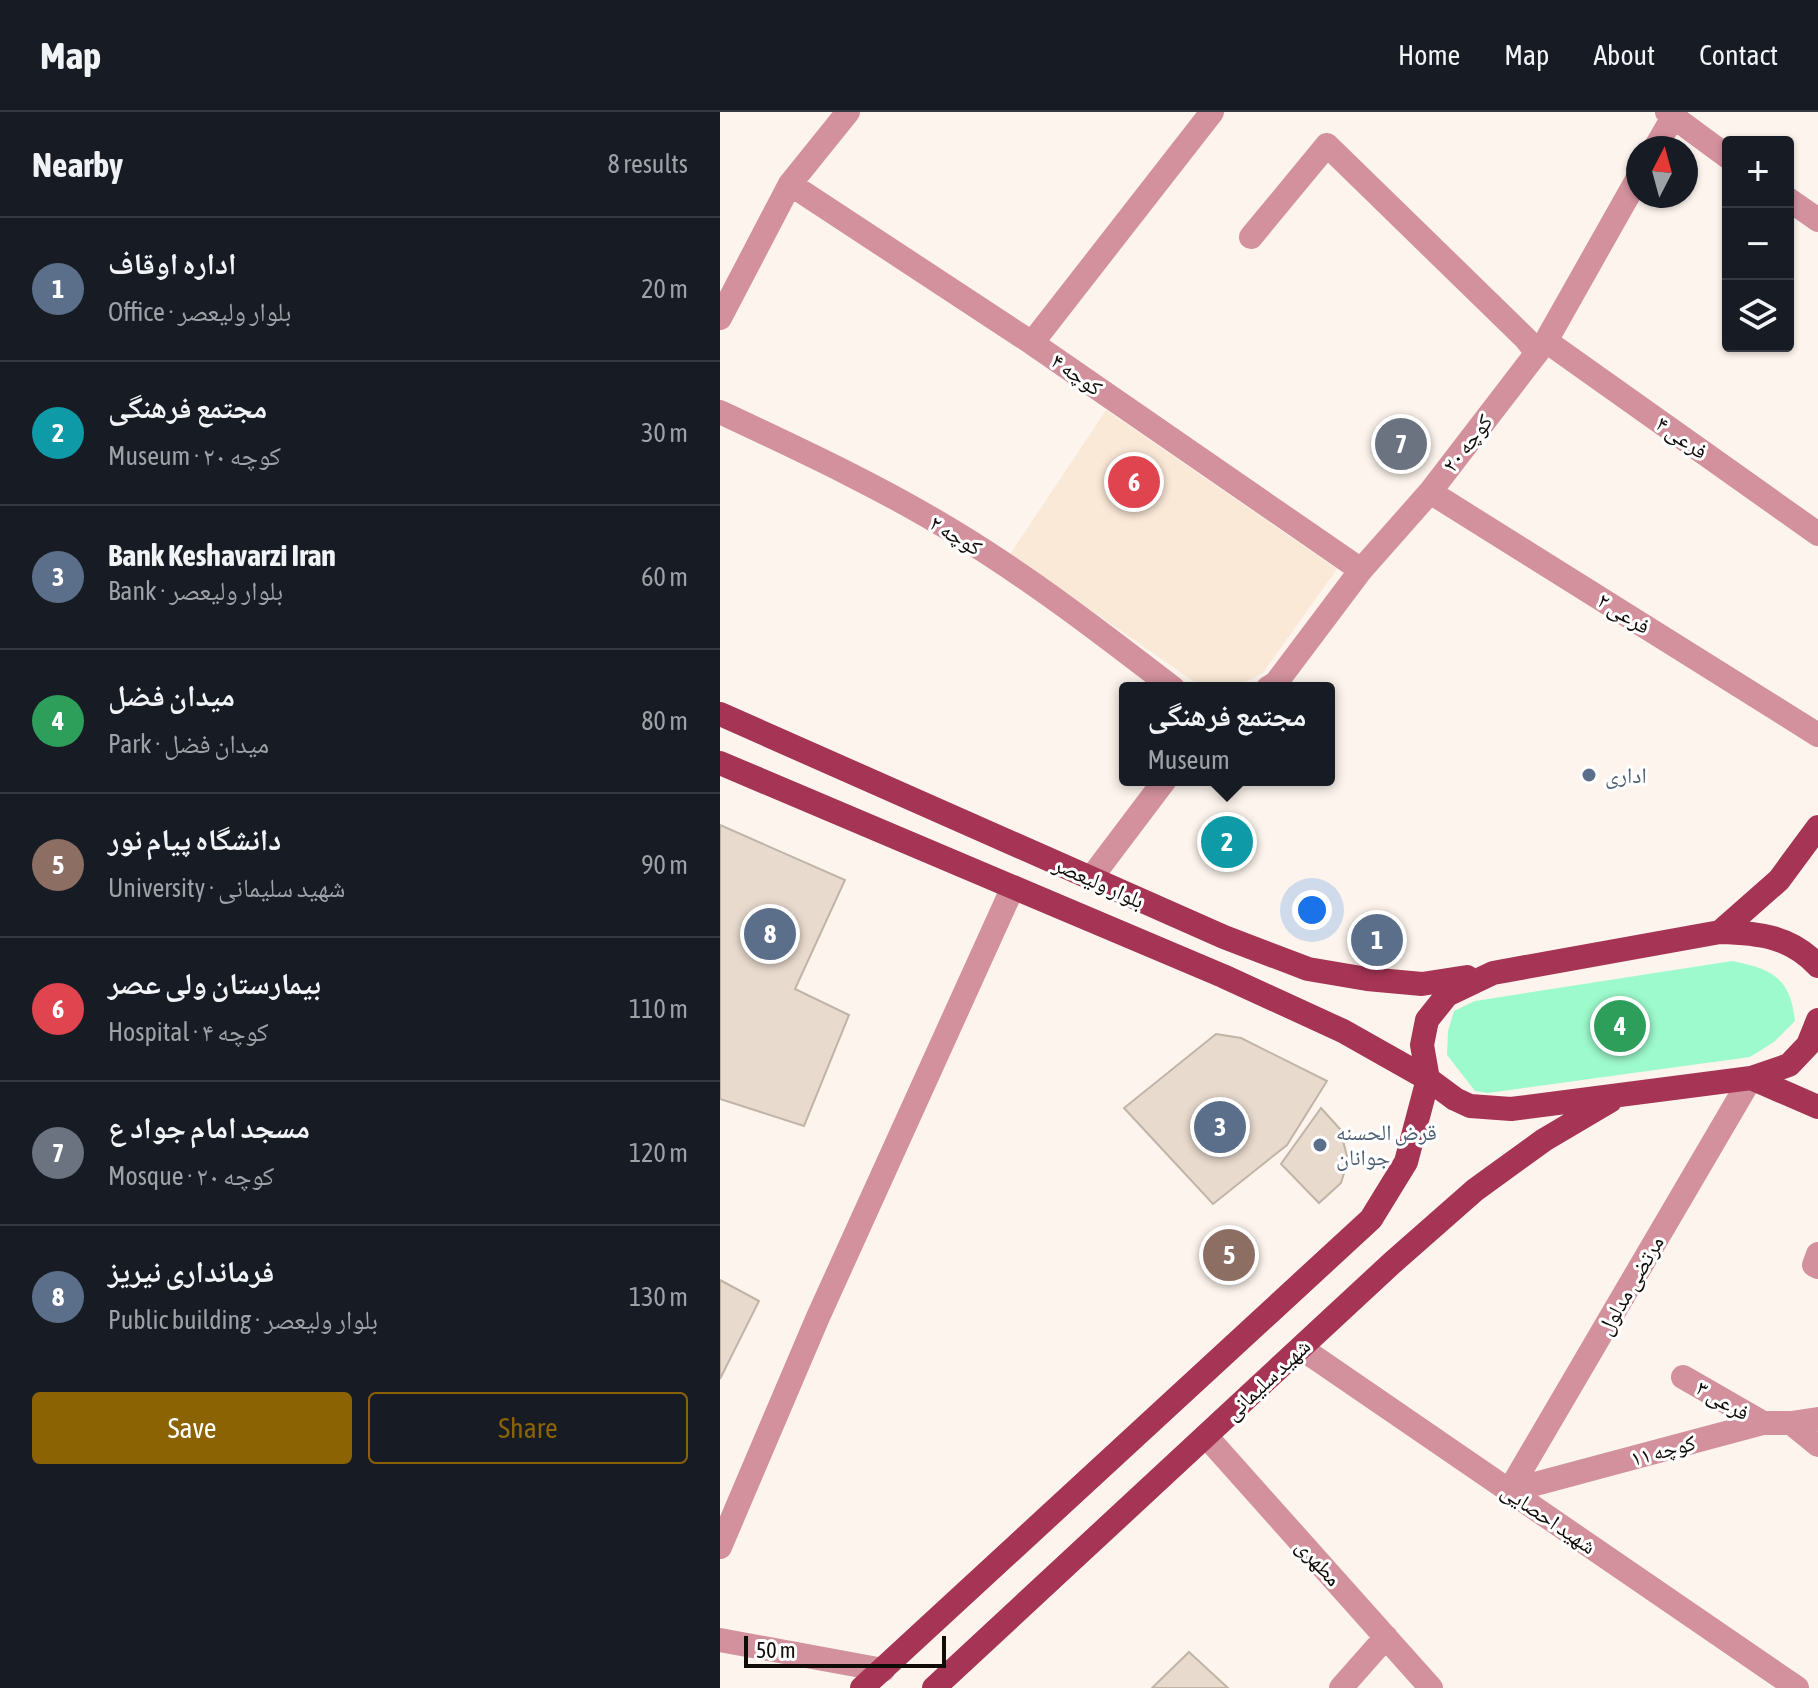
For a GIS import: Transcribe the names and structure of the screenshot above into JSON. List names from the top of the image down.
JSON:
{
  "streets": {
    "main road": ["بلوار ولیعصر", "شهید سلیمانی"],
    "street": [
      "کوچه ۴",
      "فرعی ۴",
      "کوچه ۲۰",
      "کوچه ۲",
      "فرعی ۲",
      "مرتضی مدلول",
      "فرعی ۳",
      "کوچه ۱۱",
      "شهید احصایی",
      "مطهری"
    ]
  },
  "crossings": [
    ["کوچه ۴", "کوچه ۲۰"],
    ["فرعی ۴", "کوچه ۲۰"],
    ["کوچه ۲۰", "فرعی ۲"],
    ["بلوار ولیعصر", "مرتضی مدلول"],
    ["بلوار ولیعصر", "شهید سلیمانی"],
    ["مرتضی مدلول", "کوچه ۱۱"],
    ["مرتضی مدلول", "شهید احصایی"],
    ["شهید سلیمانی", "شهید احصایی"],
    ["شهید سلیمانی", "مطهری"],
    ["فرعی ۳", "کوچه ۱۱"],
    ["کوچه ۱۱", "شهید احصایی"]
  ],
  "places": ["اداری", "قرض الحسنه جوانان"],
  "scale_bar": "50 m",
  "north": "top",
  "page": {
    "header": "Map",
    "nav": [
      "Home",
      "Map",
      "About",
      "Contact"
    ],
    "heading": ["Nearby", "8 results"],
    "map_buttons": ["+", "−"],
    "list": [
      {
        "mark": "1",
        "name": "اداره اوقاف",
        "note": "Office · بلوار ولیعصر",
        "value": "20 m"
      },
      {
        "mark": "2",
        "name": "مجتمع فرهنگی",
        "note": "Museum · کوچه ۲۰",
        "value": "30 m"
      },
      {
        "mark": "3",
        "name": "Bank Keshavarzi Iran",
        "note": "Bank · بلوار ولیعصر",
        "value": "60 m"
      },
      {
        "mark": "4",
        "name": "میدان فضل",
        "note": "Park · میدان فضل",
        "value": "80 m"
      },
      {
        "mark": "5",
        "name": "دانشگاه پیام نور",
        "note": "University · شهید سلیمانی",
        "value": "90 m"
      },
      {
        "mark": "6",
        "name": "بیمارستان ولی عصر",
        "note": "Hospital · کوچه ۴",
        "value": "110 m"
      },
      {
        "mark": "7",
        "name": "مسجد امام جواد ع",
        "note": "Mosque · کوچه ۲۰",
        "value": "120 m"
      },
      {
        "mark": "8",
        "name": "فرمانداری نیریز",
        "note": "Public building · بلوار ولیعصر",
        "value": "130 m"
      }
    ],
    "pins": [
      "7",
      "6",
      "2",
      "8",
      "1",
      "4",
      "3",
      "5"
    ],
    "popup": ["مجتمع فرهنگی", "Museum"],
    "buttons": ["Save", "Share"],
    "scale": "50 m"
  }
}
